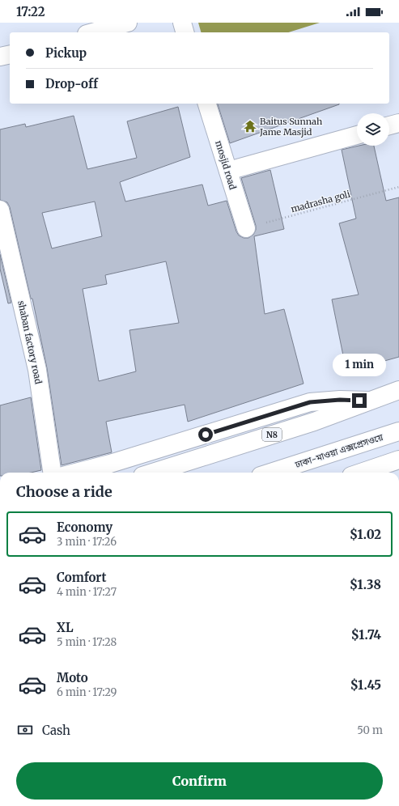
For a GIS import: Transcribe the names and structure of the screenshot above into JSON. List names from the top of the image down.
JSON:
{
  "streets": {
    "main road": [
      "mosjid road",
      "shaban factory road",
      "N8",
      "ঢাকা-মাওয়া এক্সপ্রেসওয়ে"
    ],
    "path": ["madrasha goli"]
  },
  "crossings": [
    ["mosjid road", "madrasha goli"]
  ],
  "places": {
    "temple": ["Baitus Sunnah Jame Masjid"]
  },
  "page": {
    "status": "17:22",
    "banner": ["Pickup", "Drop-off"],
    "bubble": "1 min",
    "heading": "Choose a ride",
    "list": [
      {
        "name": "Economy",
        "note": "3 min · 17:26",
        "value": "$1.02"
      },
      {
        "name": "Comfort",
        "note": "4 min · 17:27",
        "value": "$1.38"
      },
      {
        "name": "XL",
        "note": "5 min · 17:28",
        "value": "$1.74"
      },
      {
        "name": "Moto",
        "note": "6 min · 17:29",
        "value": "$1.45"
      }
    ],
    "pay": ["Cash", "50 m"],
    "buttons": "Confirm"
  }
}
